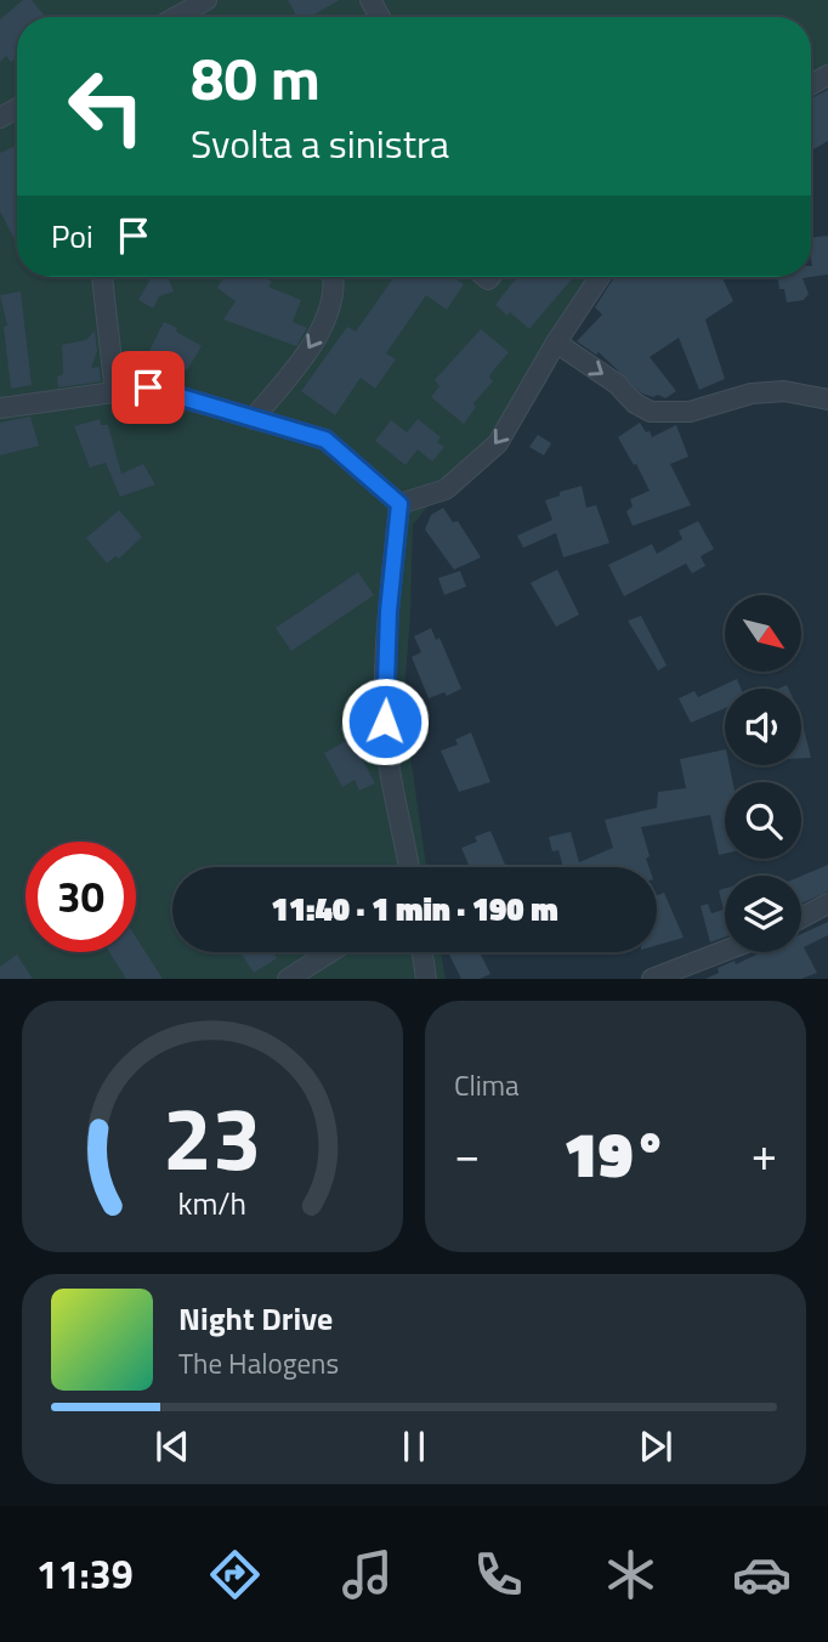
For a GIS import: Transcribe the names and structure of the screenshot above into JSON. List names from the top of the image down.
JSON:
{
  "north": "bottom right",
  "page": {
    "turn": ["80 m", "Svolta a sinistra"],
    "then": "Poi",
    "limit": "30",
    "trip": "11:40 · 1 min · 190 m",
    "tile": "Clima",
    "heat": ["−", "19°", "+"],
    "song": ["Night Drive", "The Halogens"],
    "tabs": "11:39",
    "gauge": ["23", "km/h"]
  }
}
